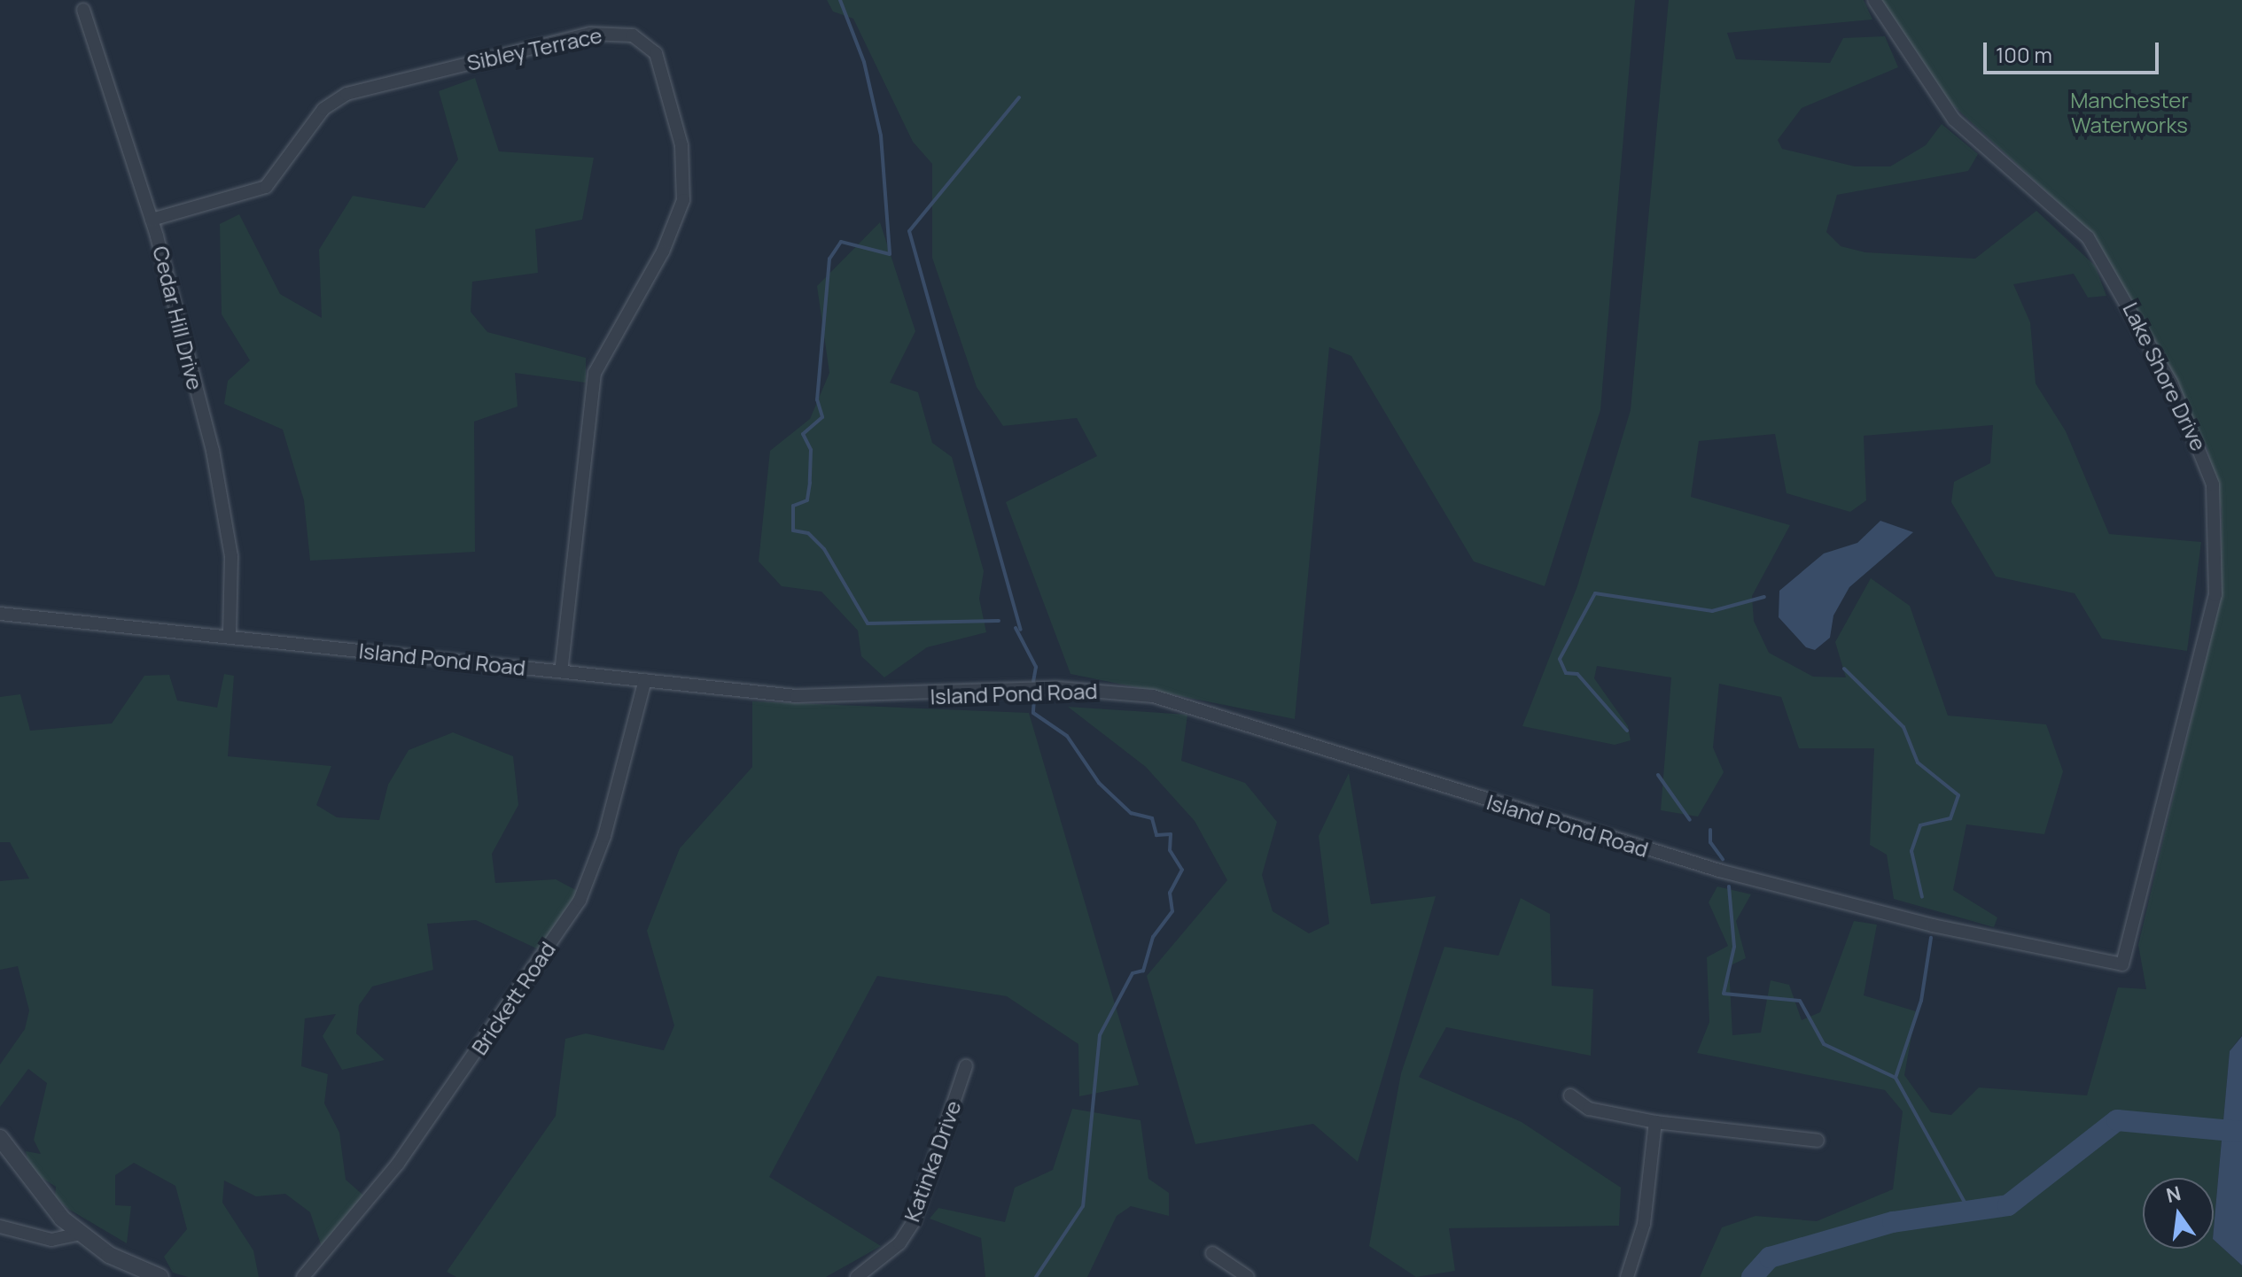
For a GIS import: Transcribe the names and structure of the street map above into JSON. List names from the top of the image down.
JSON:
{
  "streets": {
    "street": [
      "Sibley Terrace",
      "Cedar Hill Drive",
      "Lake Shore Drive",
      "Island Pond Road",
      "Brickett Road",
      "Katinka Drive"
    ]
  },
  "crossings": [
    ["Sibley Terrace", "Cedar Hill Drive"],
    ["Sibley Terrace", "Island Pond Road"],
    ["Cedar Hill Drive", "Island Pond Road"],
    ["Lake Shore Drive", "Island Pond Road"],
    ["Island Pond Road", "Brickett Road"]
  ],
  "parks": ["Manchester Waterworks"],
  "scale_bar": "100 m",
  "north": "top"
}
